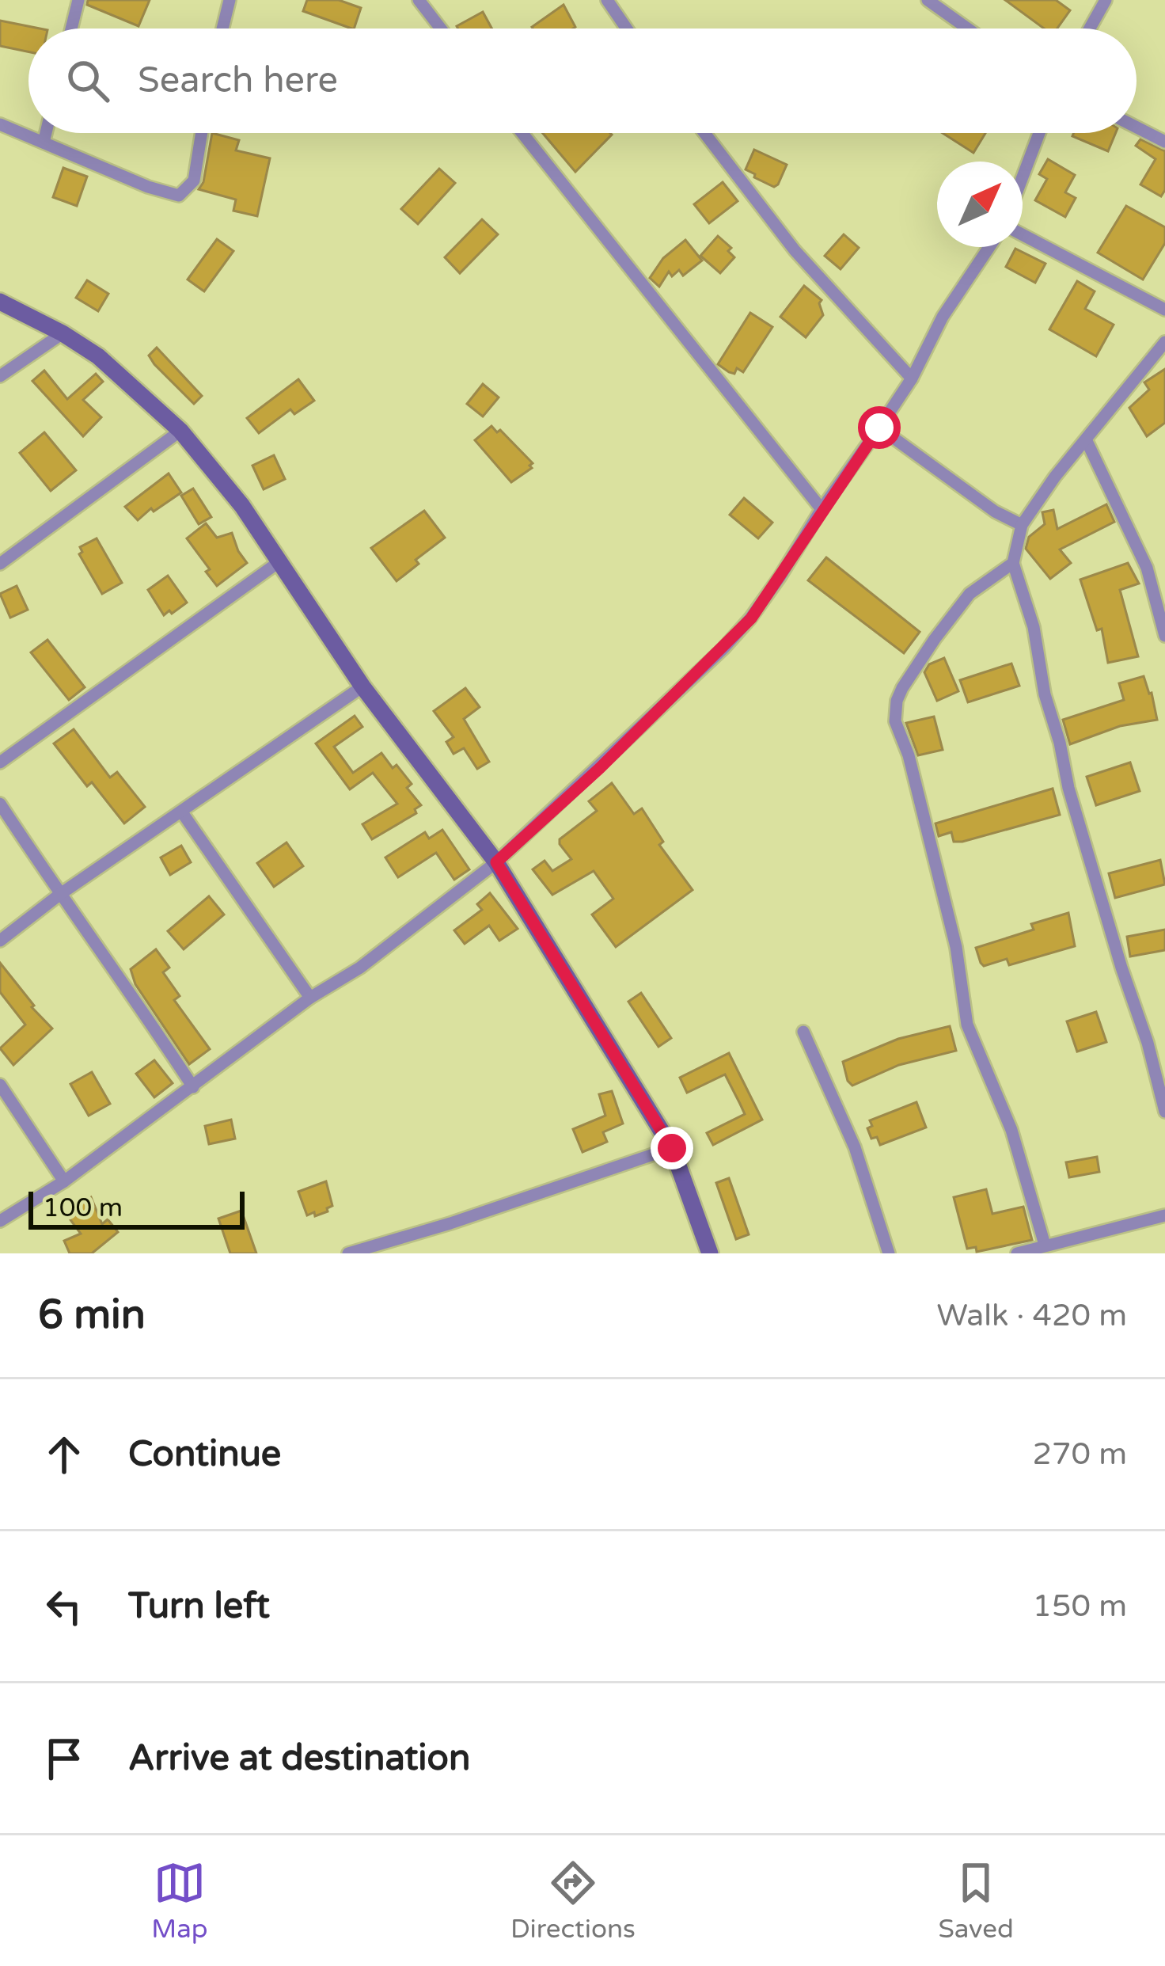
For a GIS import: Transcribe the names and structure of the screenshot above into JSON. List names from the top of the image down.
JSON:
{
  "scale_bar": "100 m",
  "north": "top right",
  "page": {
    "search": "Search here",
    "scale": "100 m",
    "heading": ["6 min", "Walk · 420 m"],
    "list": [
      ["Continue", "270 m"],
      ["Turn left", "150 m"],
      "Arrive at destination"
    ],
    "nav": ["Map", "Directions", "Saved"]
  }
}
